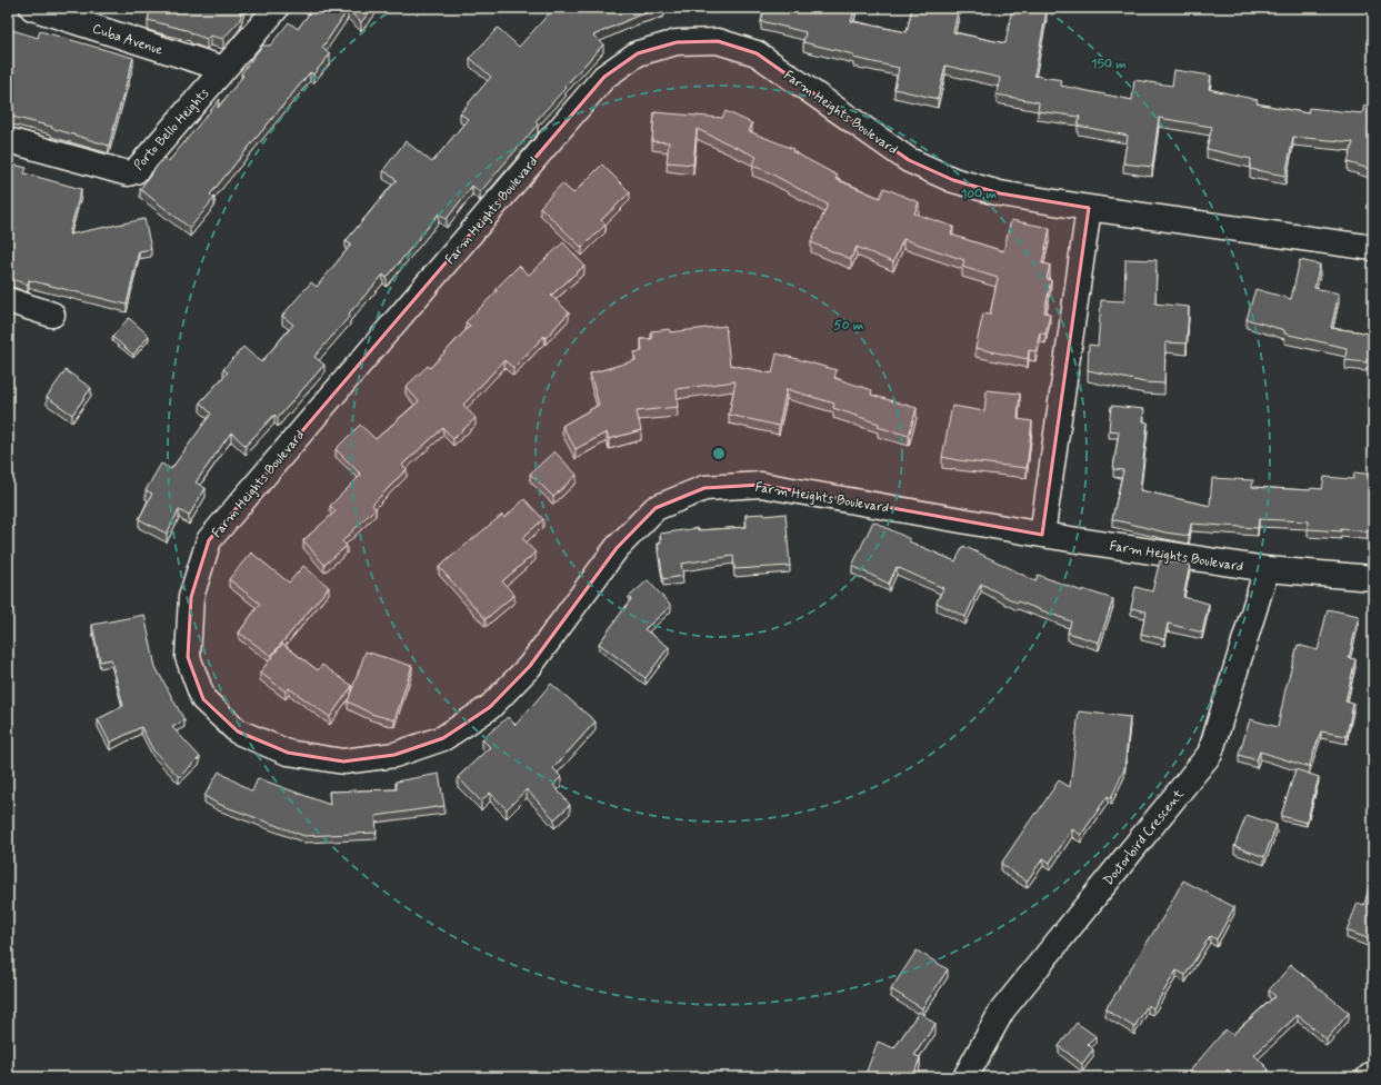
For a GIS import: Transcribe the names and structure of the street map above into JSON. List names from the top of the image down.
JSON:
{
  "streets": {
    "street": [
      "Cuba Avenue",
      "Farm Heights Boulevard",
      "Porto Bello Heights",
      "Doctorbird Crescent"
    ]
  },
  "crossings": [
    ["Cuba Avenue", "Porto Bello Heights"],
    ["Farm Heights Boulevard", "Doctorbird Crescent"]
  ],
  "rings": ["150 m", "100 m", "50 m"]
}
